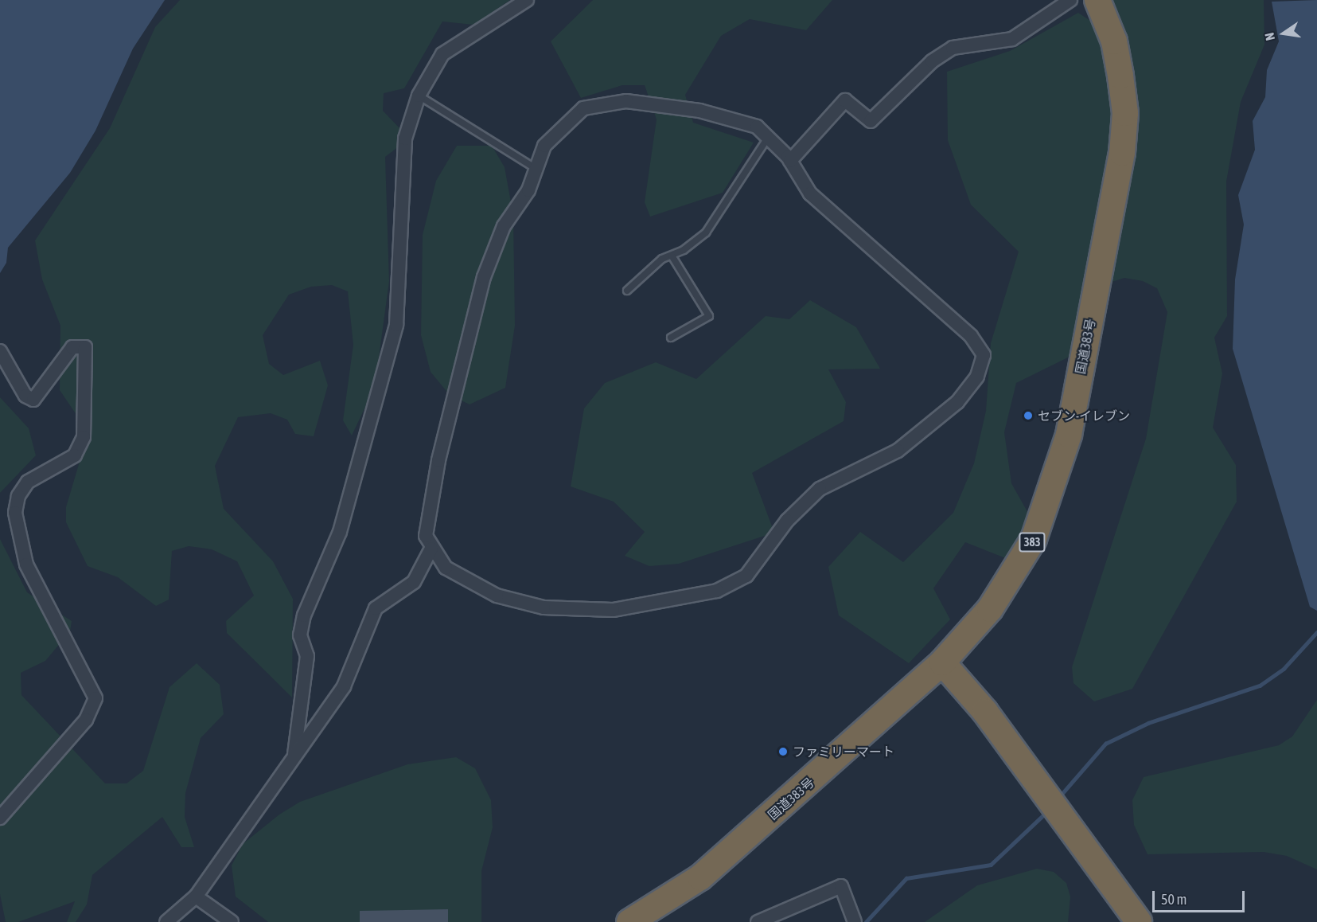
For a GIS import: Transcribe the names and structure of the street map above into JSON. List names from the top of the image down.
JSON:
{
  "streets": {
    "highway": ["国道383号", "383"]
  },
  "places": ["セブン-イレブン", "ファミリーマート"],
  "scale_bar": "50 m",
  "north": "left"
}
